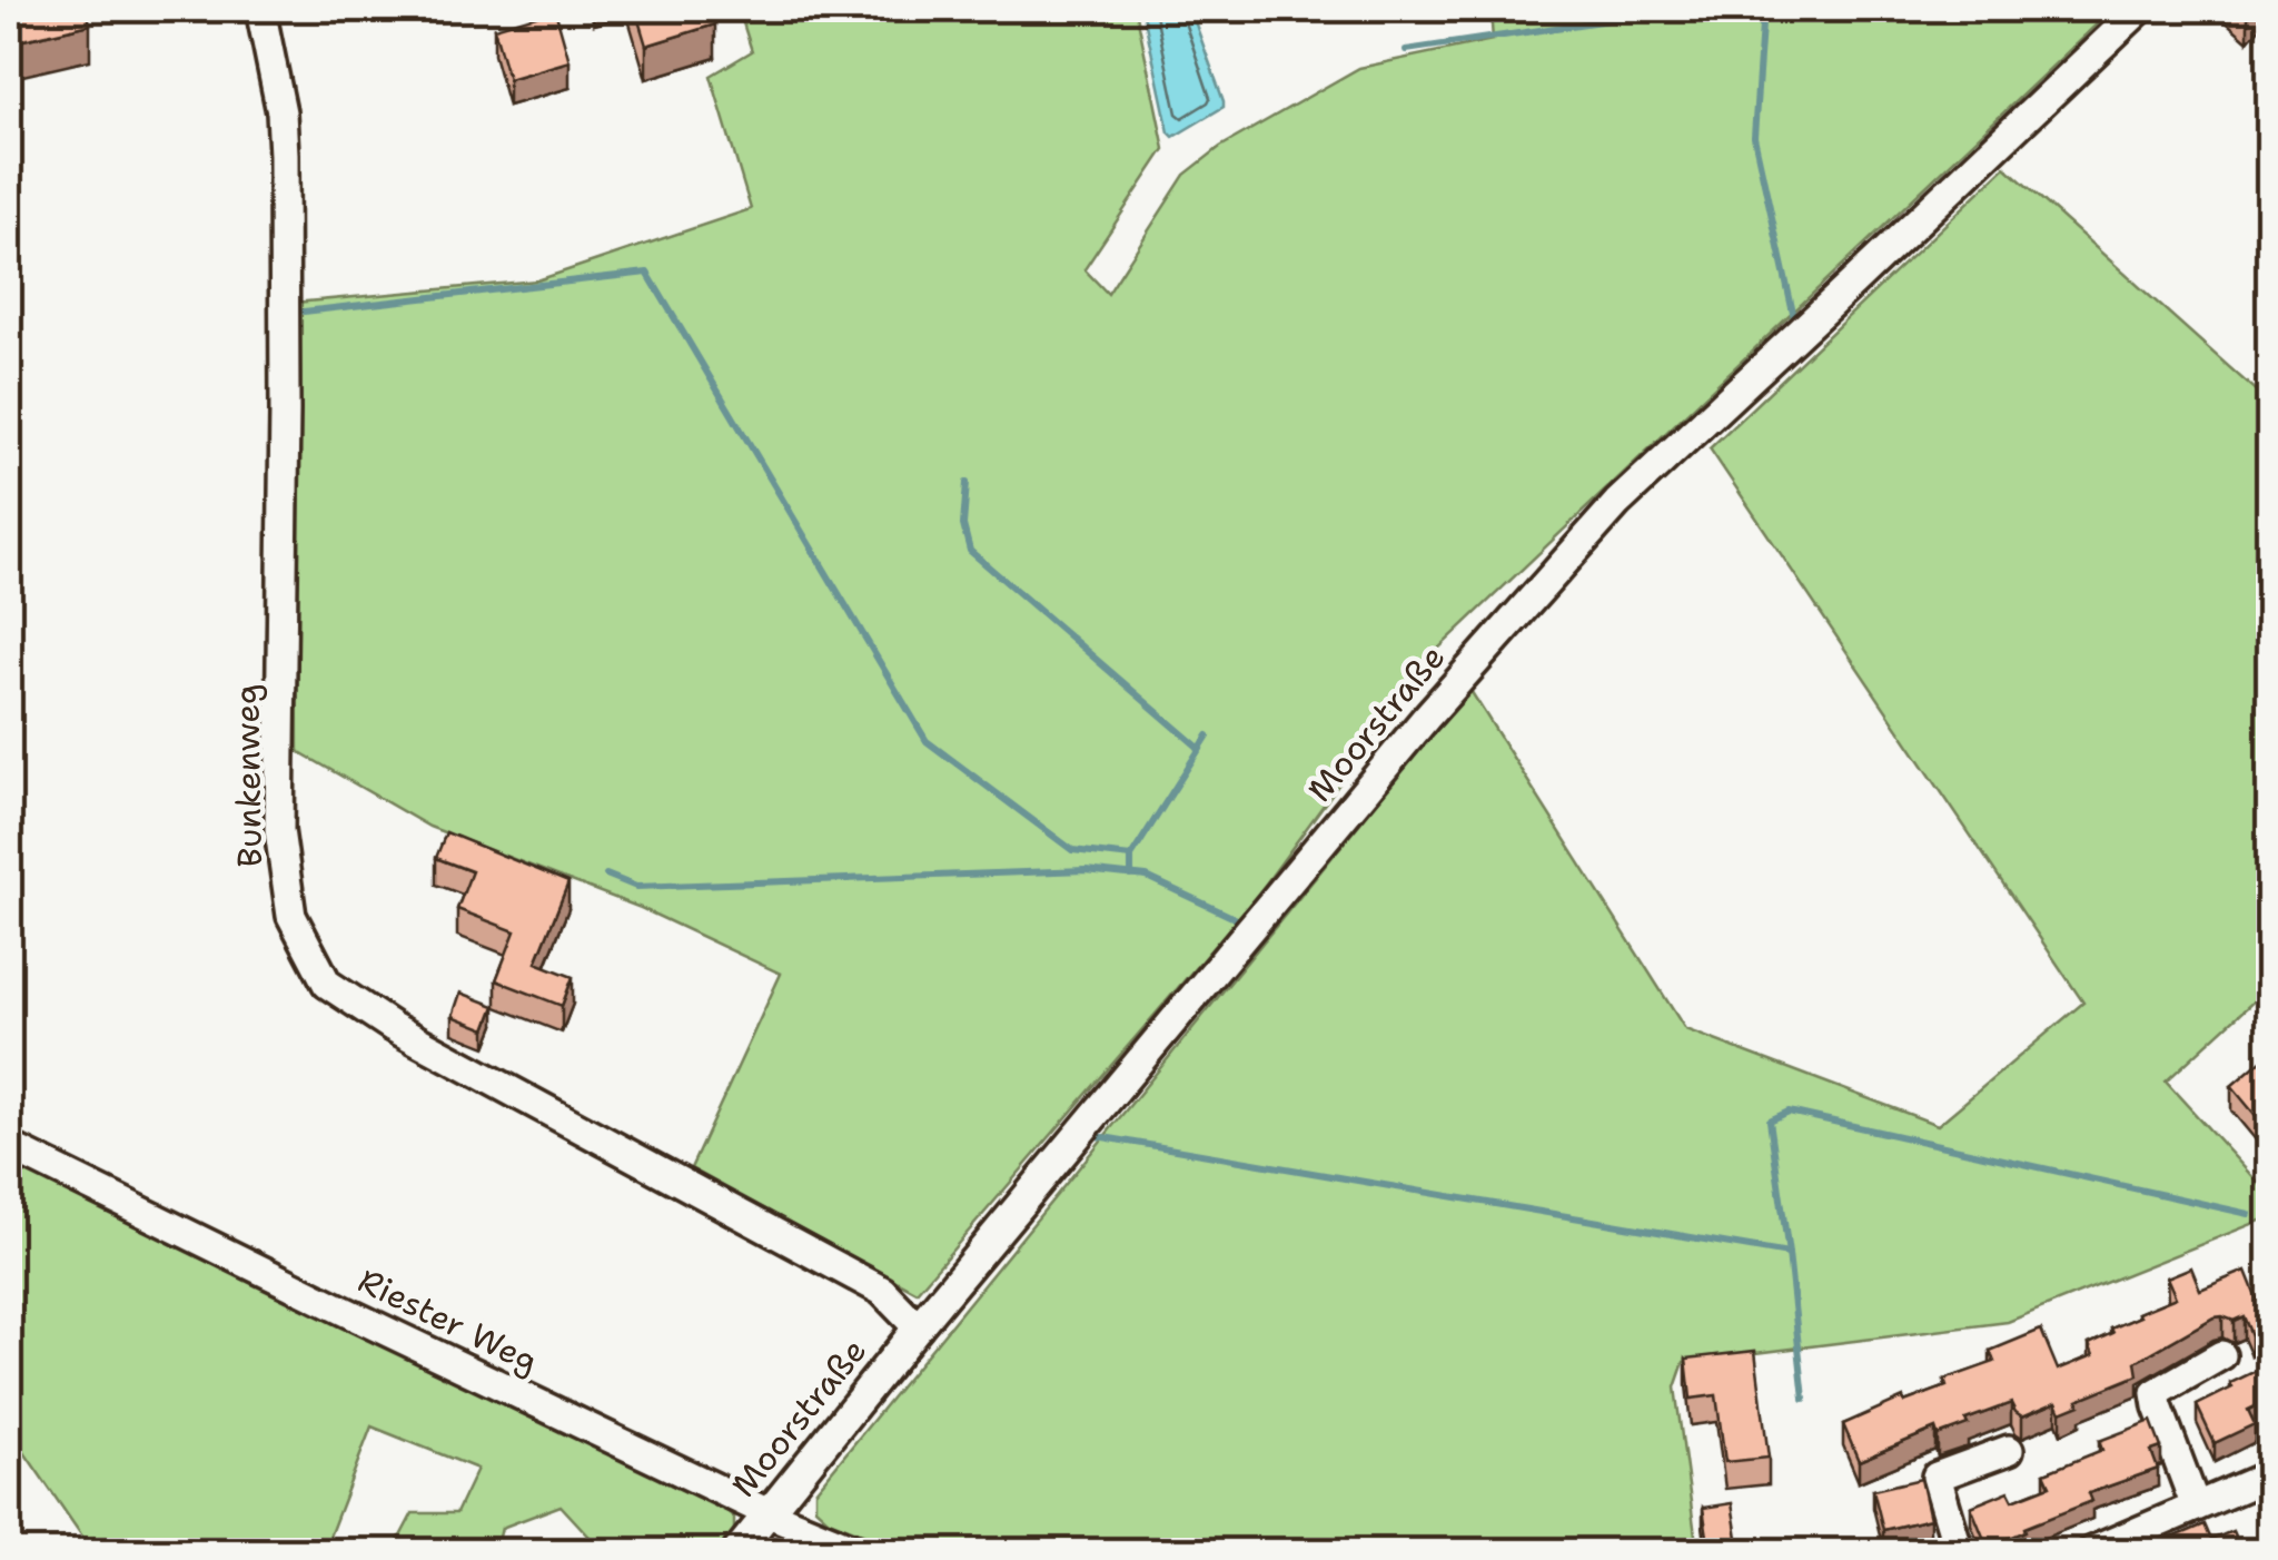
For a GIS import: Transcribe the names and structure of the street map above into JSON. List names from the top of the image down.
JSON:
{
  "streets": {
    "street": ["Moorstraße", "Bunkenweg", "Riester Weg"]
  },
  "crossings": [
    ["Moorstraße", "Bunkenweg"],
    ["Moorstraße", "Riester Weg"]
  ]
}
